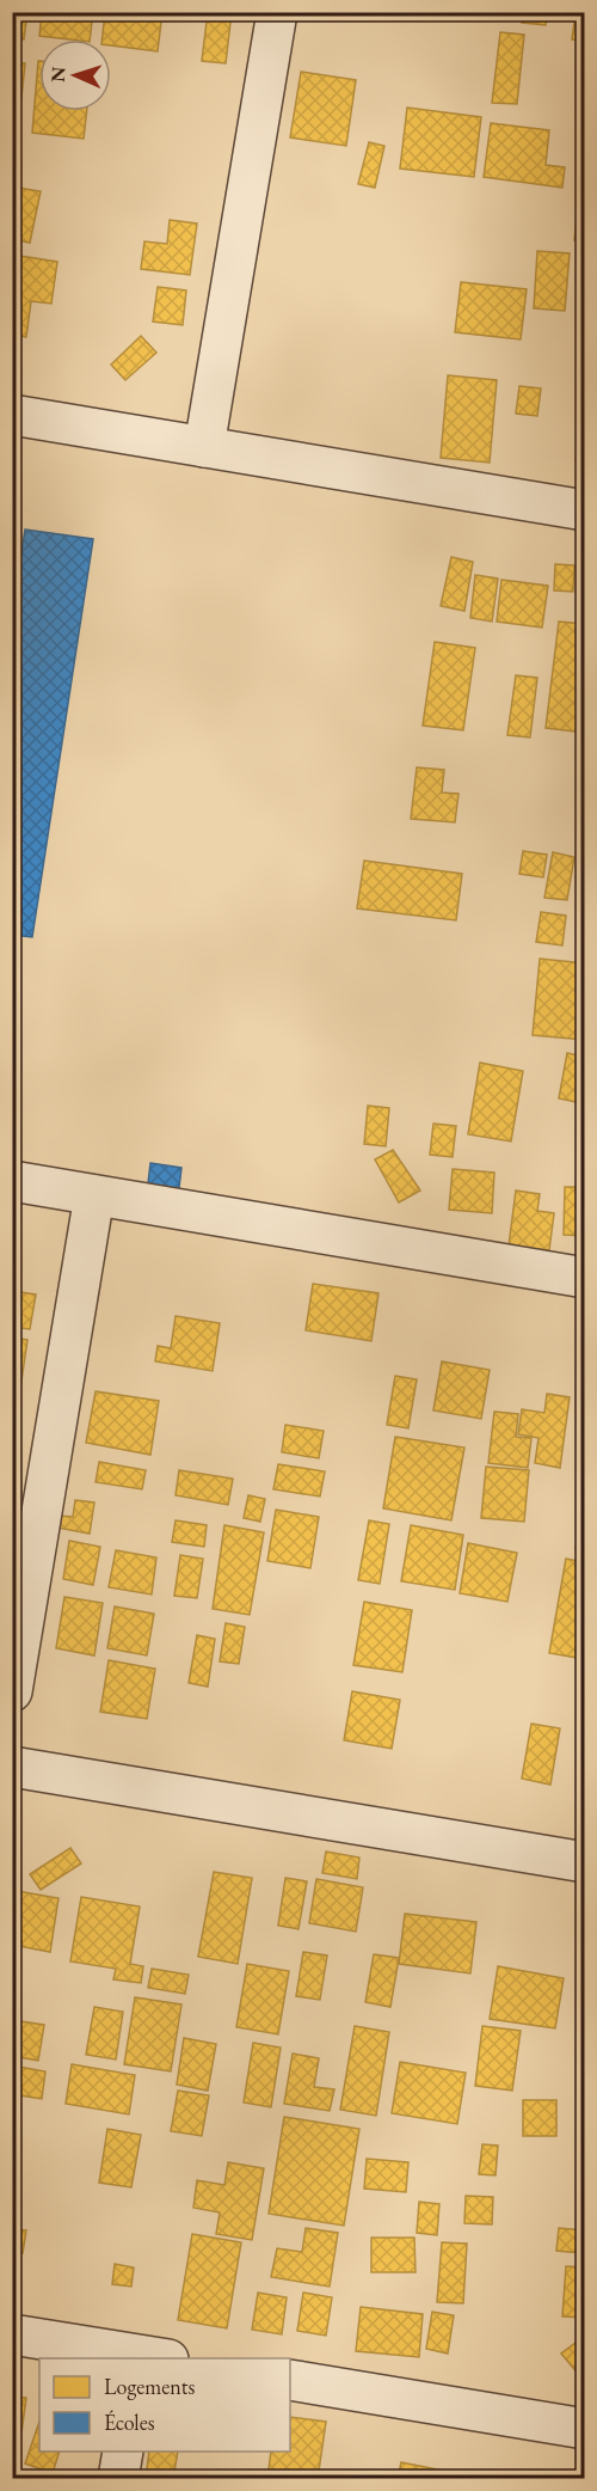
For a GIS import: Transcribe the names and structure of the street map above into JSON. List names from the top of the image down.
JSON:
{
  "legend": ["Logements", "Écoles"],
  "north": "left"
}
